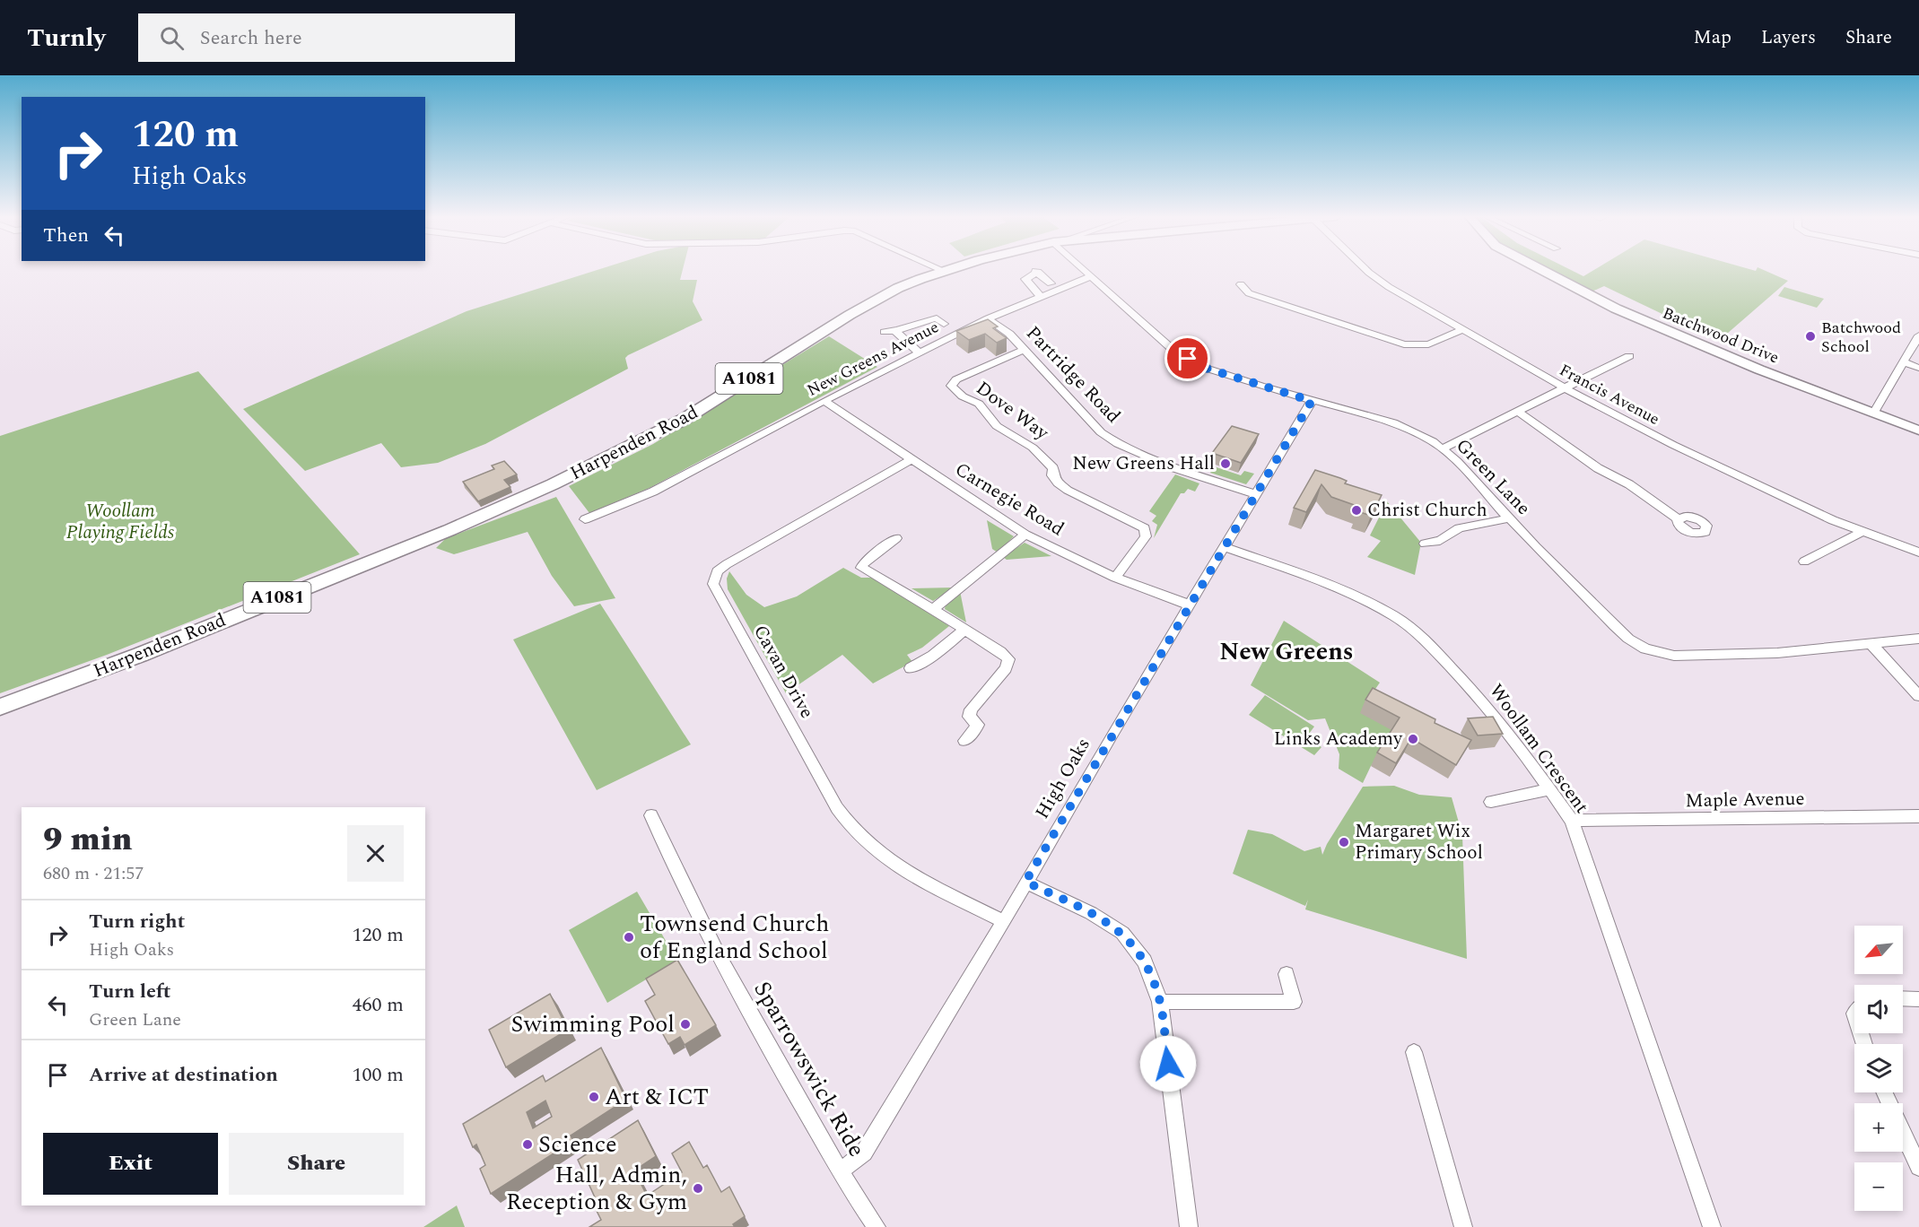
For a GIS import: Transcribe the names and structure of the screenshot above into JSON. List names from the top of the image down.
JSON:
{
  "streets": {
    "main road": ["A1081", "Harpenden Road"],
    "street": [
      "Batchwood Drive",
      "New Greens Avenue",
      "Partridge Road",
      "Francis Avenue",
      "Dove Way",
      "Green Lane",
      "Carnegie Road",
      "Cavan Drive",
      "Woollam Crescent",
      "High Oaks",
      "Maple Avenue",
      "Sparrowswick Ride"
    ]
  },
  "crossings": [
    ["New Greens Avenue", "Partridge Road"],
    ["New Greens Avenue", "Green Lane"],
    ["New Greens Avenue", "Carnegie Road"],
    ["Partridge Road", "Dove Way"],
    ["Partridge Road", "High Oaks"],
    ["Dove Way", "Carnegie Road"],
    ["Green Lane", "High Oaks"],
    ["Carnegie Road", "Cavan Drive"],
    ["Carnegie Road", "High Oaks"],
    ["Cavan Drive", "High Oaks"],
    ["Woollam Crescent", "High Oaks"],
    ["Woollam Crescent", "Maple Avenue"],
    ["High Oaks", "Sparrowswick Ride"]
  ],
  "districts": ["New Greens"],
  "parks": ["Woollam Playing Fields"],
  "places": [
    "Batchwood School",
    "New Greens Hall",
    "Christ Church",
    "Links Academy",
    "Margaret Wix Primary School",
    "Townsend Church of England School",
    "Swimming Pool",
    "Art & ICT",
    "Science",
    "Hall, Admin, Reception & Gym"
  ],
  "north": "bottom left",
  "page": {
    "header": "Turnly",
    "search": "Search here",
    "nav": ["Map", "Layers", "Share"],
    "turn": ["120 m", "High Oaks"],
    "then": "Then",
    "heading": ["9 min", "680 m · 21:57"],
    "list": [
      {
        "name": "Turn right",
        "note": "High Oaks",
        "value": "120 m"
      },
      {
        "name": "Turn left",
        "note": "Green Lane",
        "value": "460 m"
      },
      {
        "name": "Arrive at destination",
        "value": "100 m"
      }
    ],
    "map_buttons": ["+", "−"],
    "buttons": ["Exit", "Share"]
  }
}
